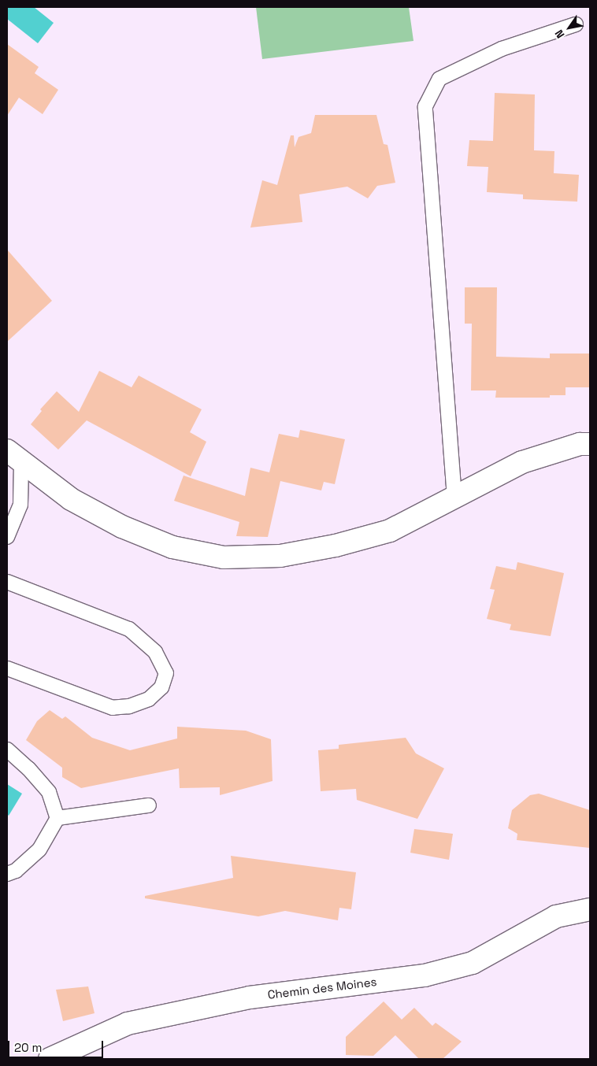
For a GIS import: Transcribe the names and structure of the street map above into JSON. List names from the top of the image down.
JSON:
{
  "streets": {
    "street": ["Chemin des Moines"]
  },
  "scale_bar": "20 m",
  "north": "bottom left"
}
